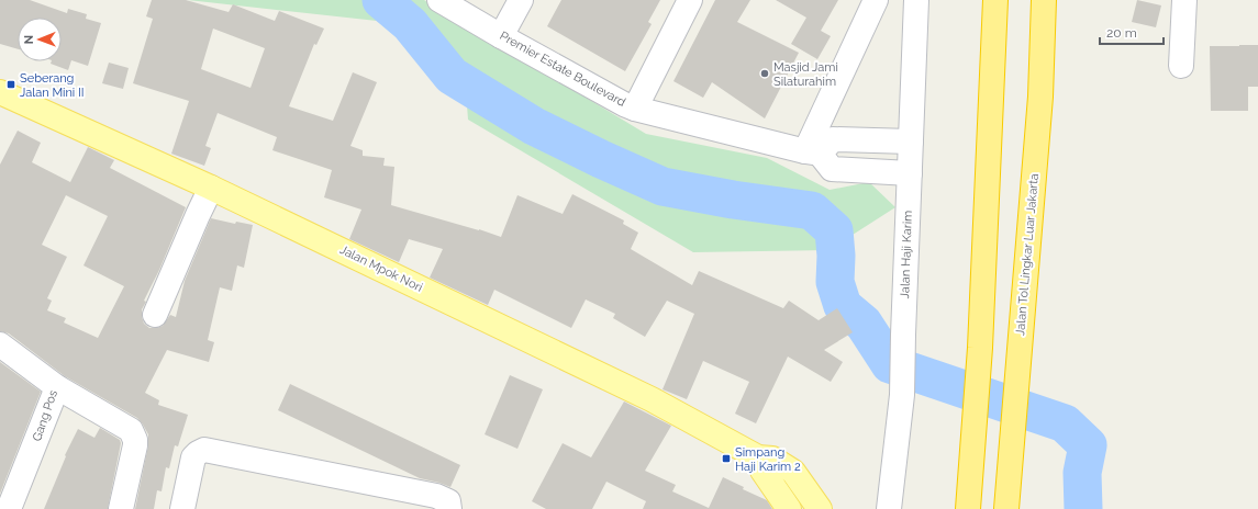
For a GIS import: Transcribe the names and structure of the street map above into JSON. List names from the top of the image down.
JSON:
{
  "streets": {
    "highway": ["Jalan Tol Lingkar Luar Jakarta"],
    "main road": ["Jalan Mpok Nori"],
    "street": ["Premier Estate Boulevard", "Jalan Haji Karim", "Gang Pos"]
  },
  "places": {
    "other": ["Masjid Jami Silaturahim"],
    "transit": ["Seberang Jalan Mini II", "Simpang Haji Karim 2"]
  },
  "scale_bar": "20 m",
  "north": "left"
}
